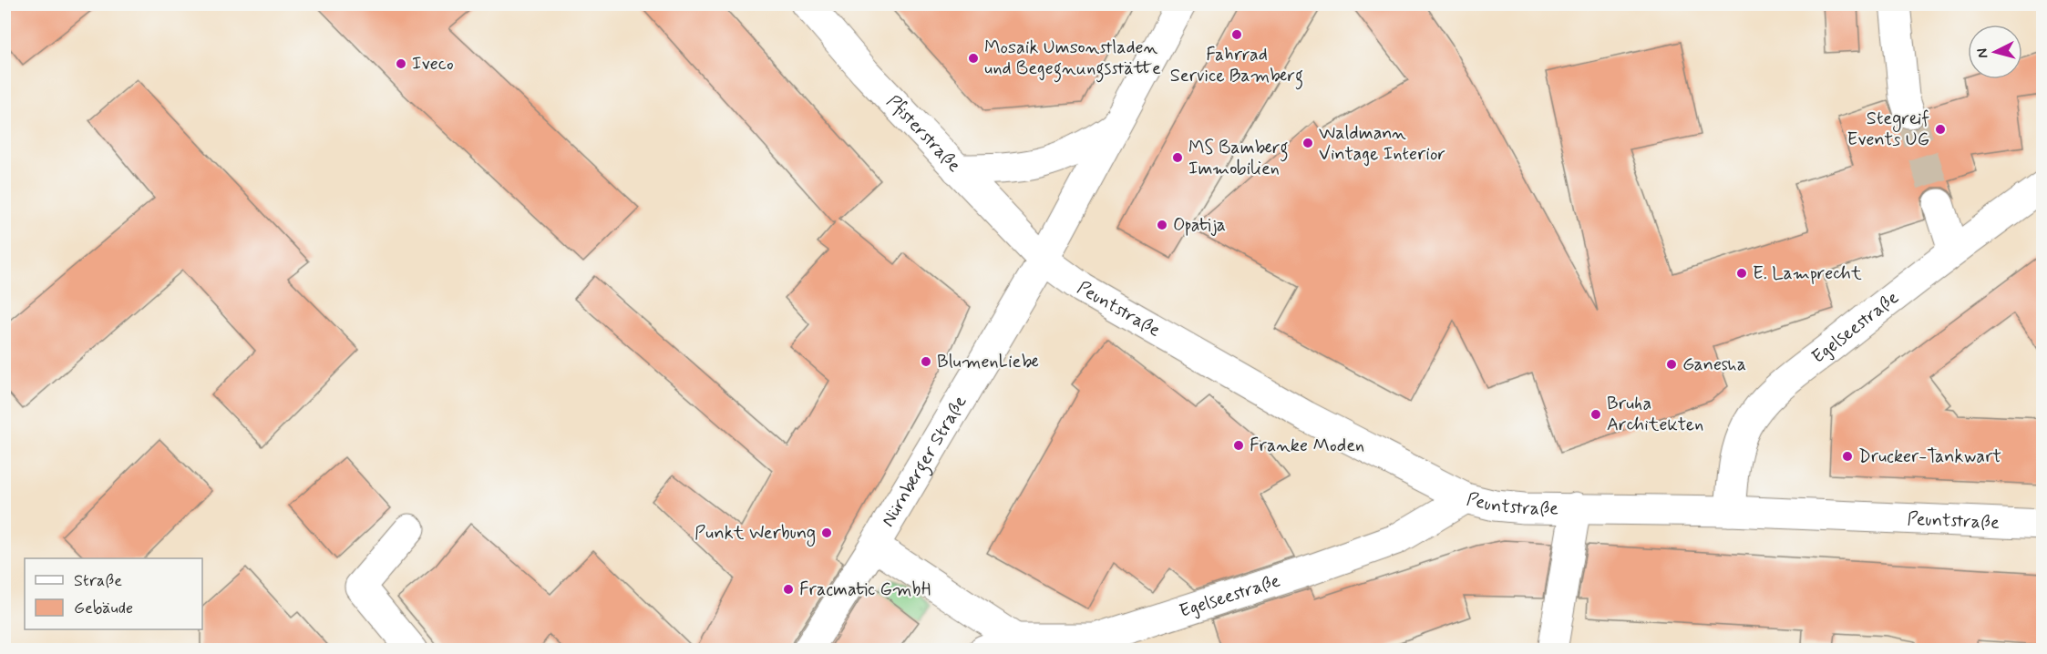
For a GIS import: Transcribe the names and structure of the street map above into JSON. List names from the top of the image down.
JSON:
{
  "streets": {
    "street": [
      "Pfisterstraße",
      "Peuntstraße",
      "Egelseestraße",
      "Nürnberger Straße"
    ]
  },
  "crossings": [
    ["Pfisterstraße", "Peuntstraße"],
    ["Pfisterstraße", "Nürnberger Straße"],
    ["Peuntstraße", "Egelseestraße"],
    ["Peuntstraße", "Nürnberger Straße"]
  ],
  "places": [
    "Fahrrad Service Bamberg",
    "Mosaik Umsonstladen und Begegnungsstätte",
    "Iveco",
    "Stegreif Events UG",
    "Waldmann Vintage Interior",
    "MS Bamberg Immobilien",
    "Opatija",
    "E. Lamprecht",
    "BlumenLiebe",
    "Ganesha",
    "Bruha Architekten",
    "Franke Moden",
    "Drucker-Tankwart",
    "Punkt Werbung",
    "Fracmatic GmbH"
  ],
  "legend": ["Straße", "Gebäude"],
  "north": "left"
}
